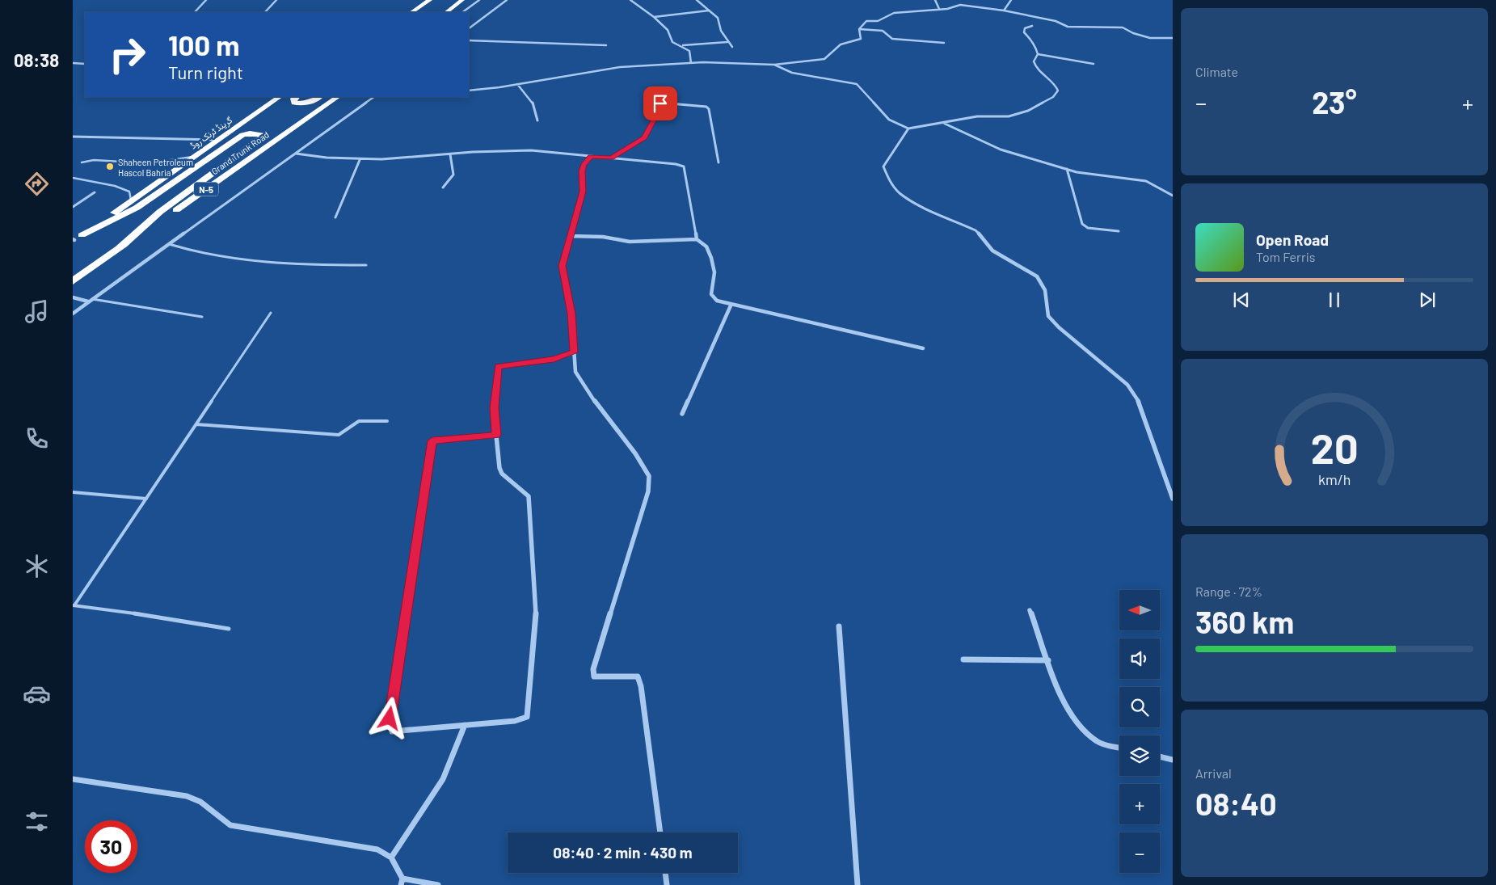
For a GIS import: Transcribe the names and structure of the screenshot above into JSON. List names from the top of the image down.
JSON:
{
  "streets": {
    "highway": ["گرینڈ ٹرنک روڈ", "Grand Trunk Road", "N-5"]
  },
  "places": ["Shaheen Petroleum Hascol Bahria"],
  "north": "left",
  "page": {
    "tabs": "08:38",
    "tile": [
      "Climate",
      ["Range · 72%", "360 km"],
      ["Arrival", "08:40"]
    ],
    "turn": ["100 m", "Turn right"],
    "heat": ["−", "23°", "+"],
    "song": ["Open Road", "Tom Ferris"],
    "map_buttons": ["+", "−"],
    "limit": "30",
    "trip": "08:40 · 2 min · 430 m",
    "gauge": ["20", "km/h"]
  }
}
